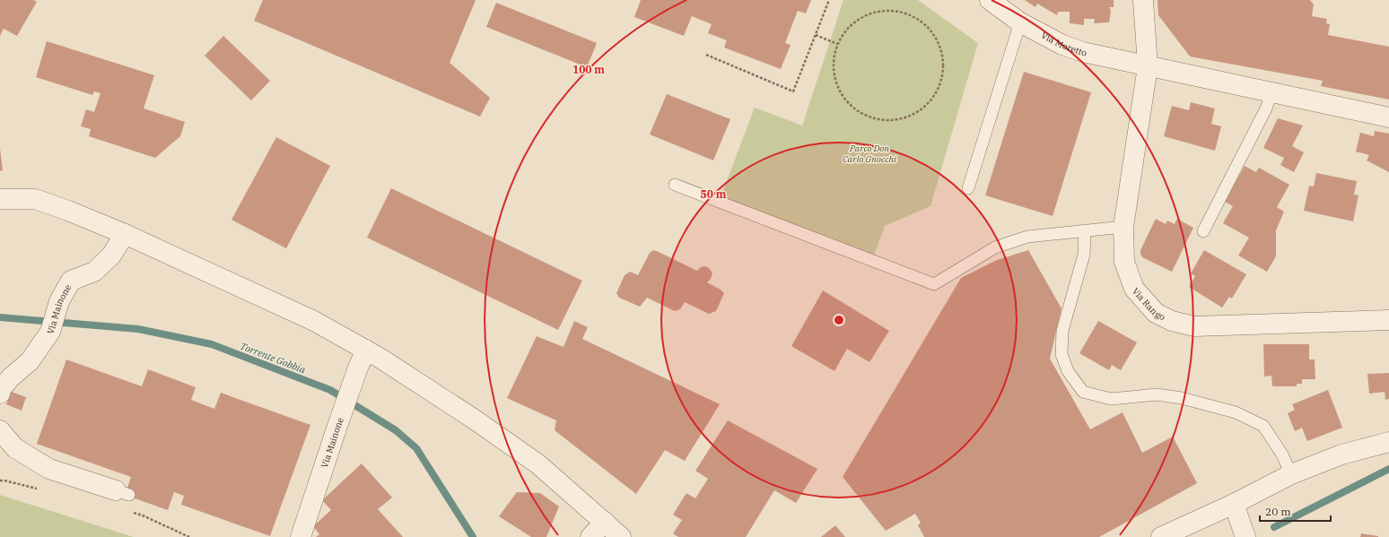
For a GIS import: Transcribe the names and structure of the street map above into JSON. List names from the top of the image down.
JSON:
{
  "streets": {
    "street": ["Via Moretto", "Via Rango", "Via Mainone"]
  },
  "crossings": [
    ["Via Moretto", "Via Rango"]
  ],
  "water": ["Torrente Gobbia"],
  "parks": ["Parco Don Carlo Gnocchi"],
  "scale_bar": "20 m",
  "rings": ["100 m", "50 m"]
}
